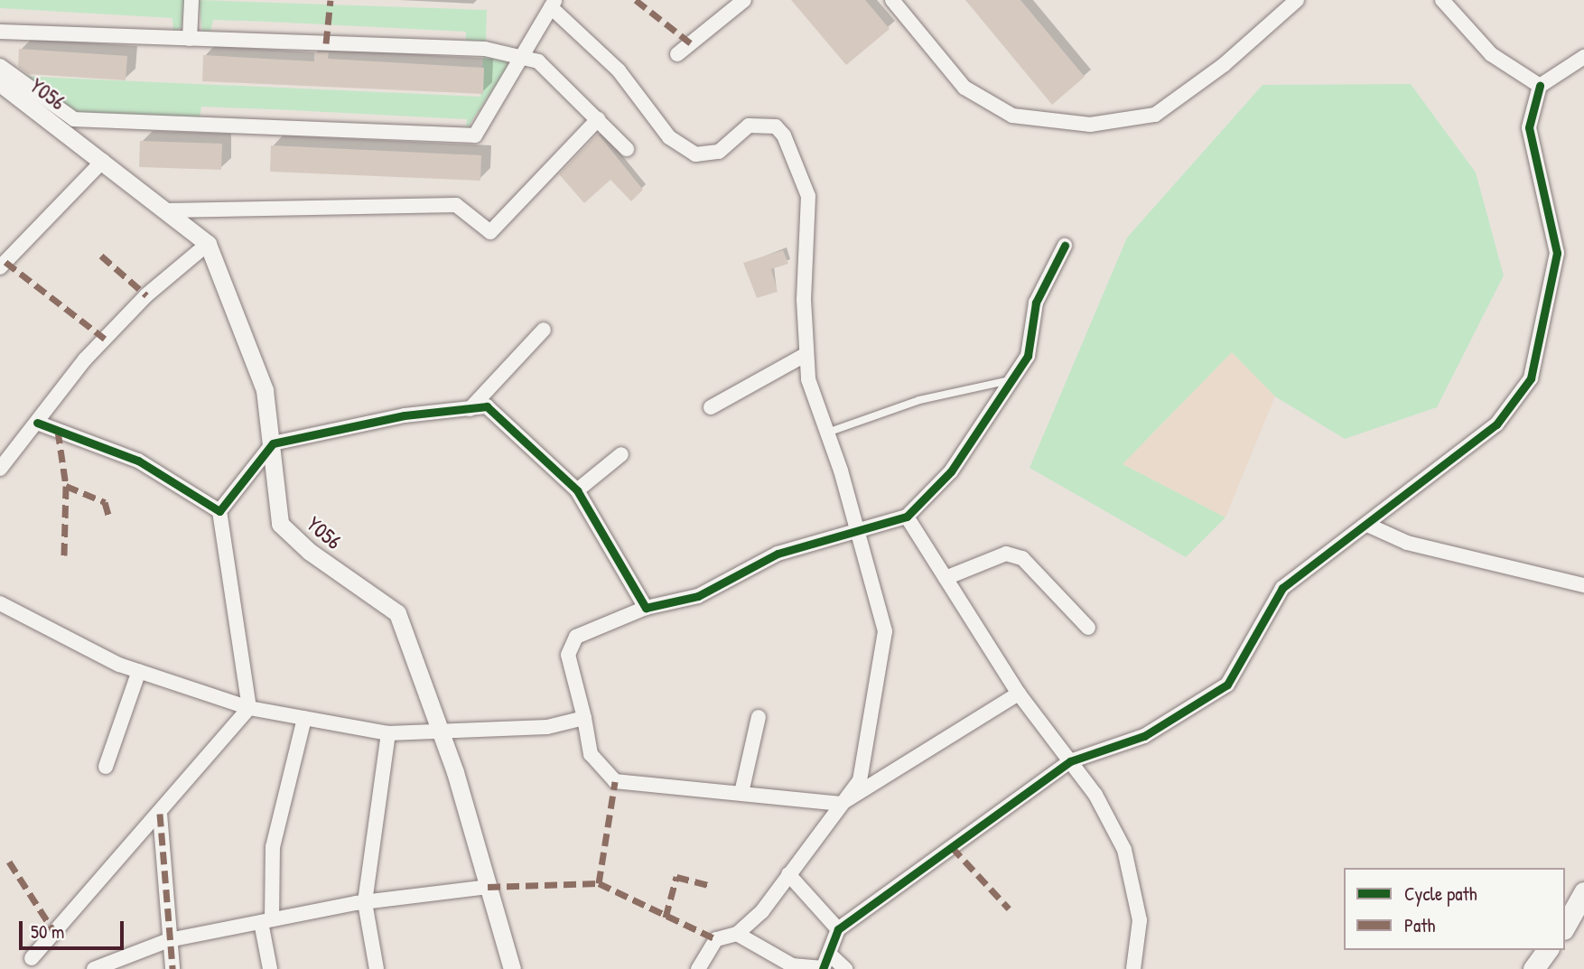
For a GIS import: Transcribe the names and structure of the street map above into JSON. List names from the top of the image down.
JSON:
{
  "streets": {
    "street": ["Y056"]
  },
  "legend": ["Cycle path", "Path"],
  "scale_bar": "50 m"
}
